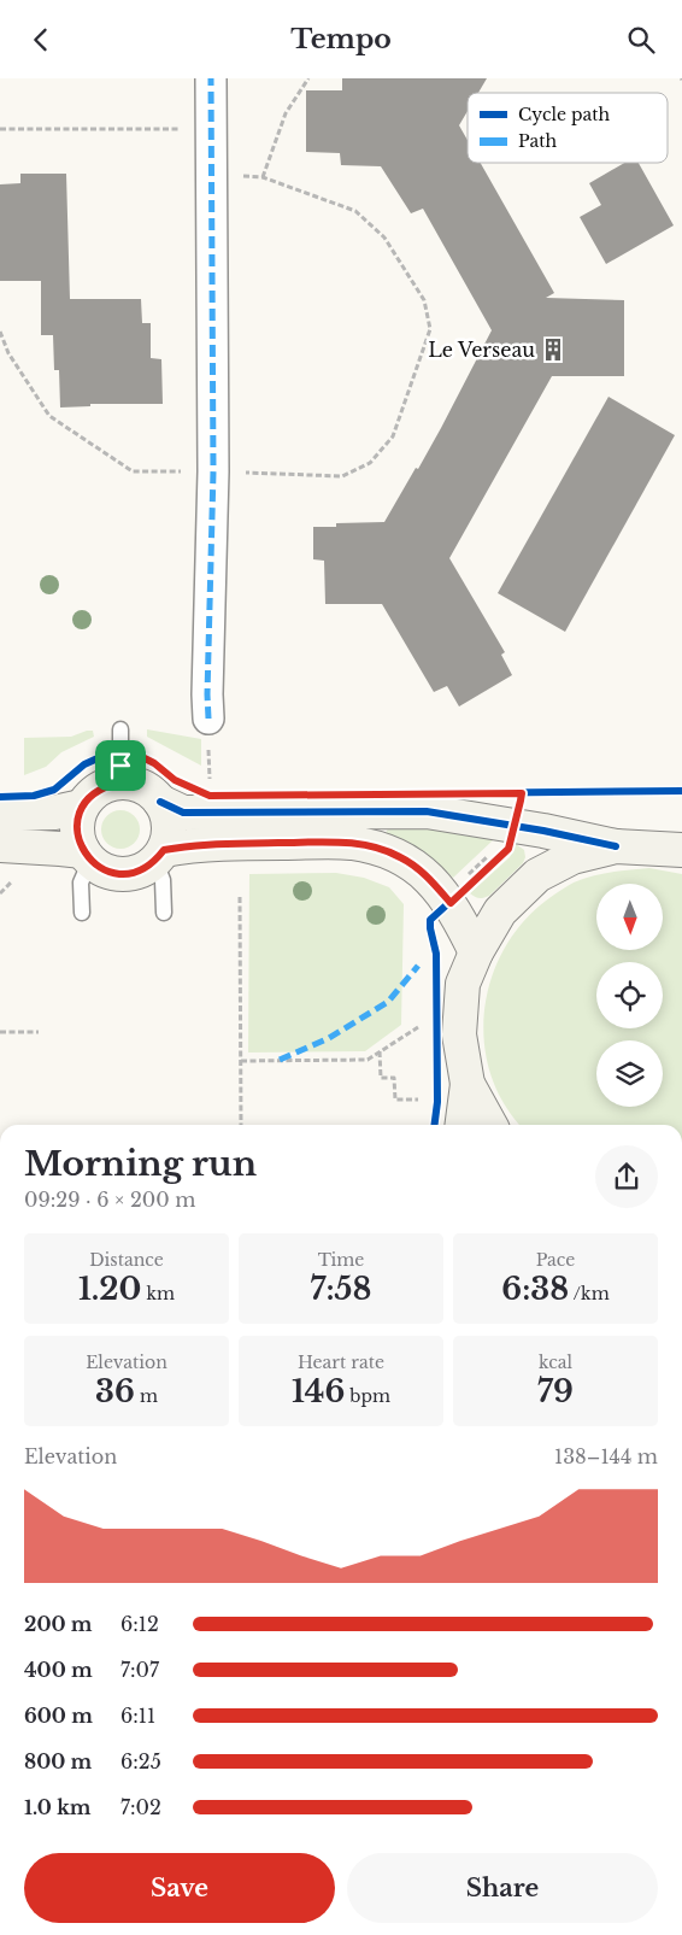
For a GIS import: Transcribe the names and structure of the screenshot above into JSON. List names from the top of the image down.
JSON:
{
  "places": {
    "building": ["Le Verseau"]
  },
  "legend": ["Cycle path", "Path"],
  "north": "bottom",
  "page": {
    "header": "Tempo",
    "heading": ["Morning run", "09:29 · 6 × 200 m"],
    "stats": [
      ["Distance", "1.20 km"],
      ["Time", "7:58"],
      ["Pace", "6:38 /km"],
      ["Elevation", "36 m"],
      ["Heart rate", "146 bpm"],
      ["kcal", "79"]
    ],
    "chart": ["Elevation", "138–144 m"],
    "list": [
      {
        "name": "200 m",
        "note": "6:12"
      },
      {
        "name": "400 m",
        "note": "7:07"
      },
      {
        "name": "600 m",
        "note": "6:11"
      },
      {
        "name": "800 m",
        "note": "6:25"
      },
      {
        "name": "1.0 km",
        "note": "7:02"
      }
    ],
    "buttons": ["Save", "Share"]
  }
}
